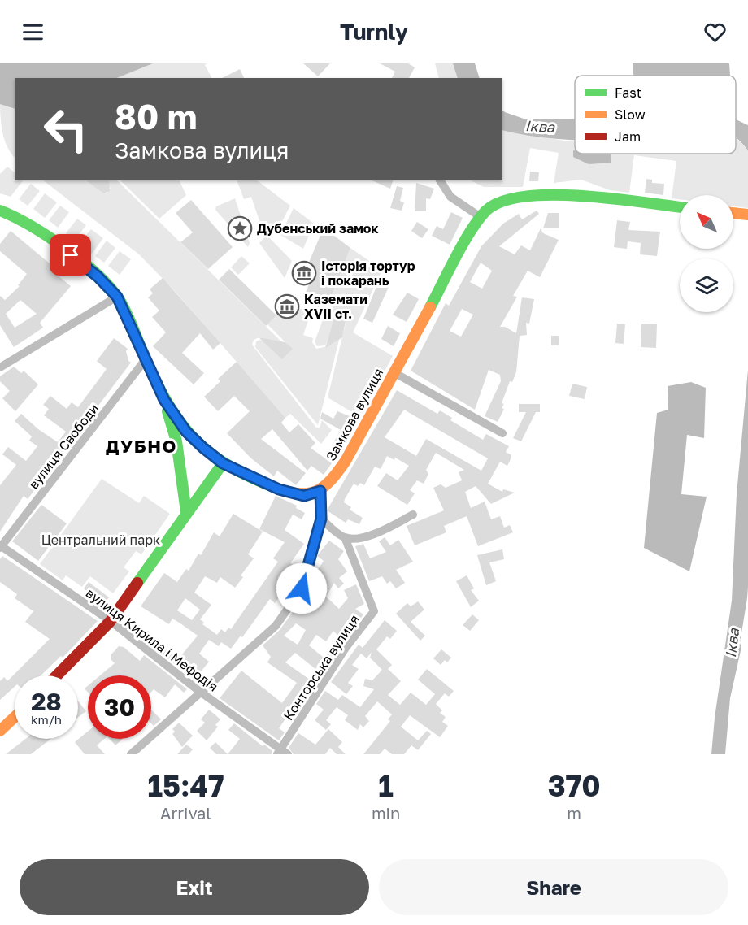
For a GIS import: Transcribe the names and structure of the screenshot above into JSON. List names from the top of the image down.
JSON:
{
  "streets": {
    "main road": ["Замкова вулиця"],
    "street": ["вулиця Свободи", "вулиця Кирила і Мефодія", "Конторська вулиця"]
  },
  "crossings": [
    ["вулиця Свободи", "вулиця Кирила і Мефодія"],
    ["вулиця Кирила і Мефодія", "Конторська вулиця"]
  ],
  "districts": ["ДУБНО"],
  "water": ["Іква"],
  "parks": ["Центральний парк"],
  "places": {
    "place": ["Дубенський замок"],
    "museum": ["Історія тортур і покарань", "Каземати XVII ст."]
  },
  "legend": ["Fast", "Slow", "Jam"],
  "north": "top left",
  "page": {
    "header": "Turnly",
    "turn": ["80 m", "Замкова вулиця"],
    "speed": "28 km/h",
    "limit": "30",
    "eta": [
      "15:47",
      "Arrival",
      "1",
      "min",
      "370",
      "m"
    ],
    "buttons": ["Exit", "Share"]
  }
}
